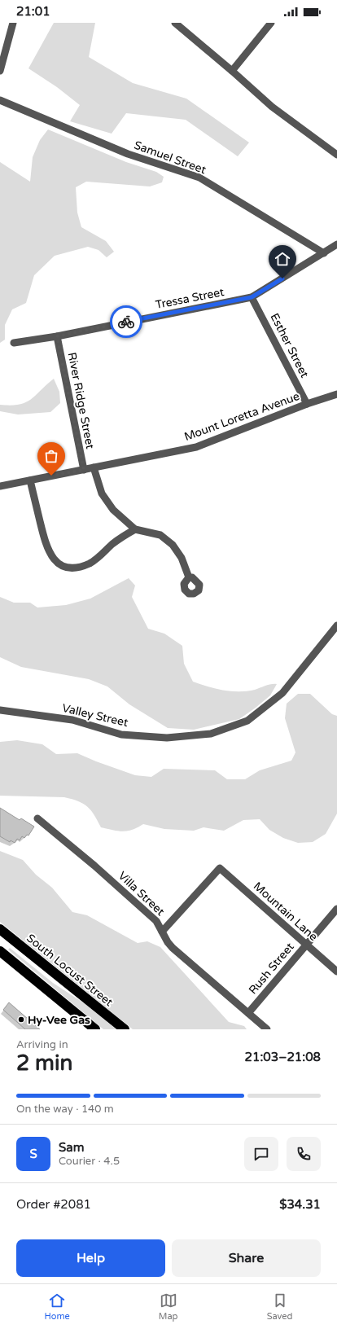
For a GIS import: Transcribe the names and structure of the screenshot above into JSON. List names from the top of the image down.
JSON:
{
  "streets": {
    "highway": ["South Locust Street"],
    "street": [
      "Samuel Street",
      "Tressa Street",
      "Esther Street",
      "River Ridge Street",
      "Mount Loretta Avenue",
      "Valley Street",
      "Villa Street",
      "Mountain Lane",
      "Rush Street"
    ]
  },
  "crossings": [
    ["Samuel Street", "Tressa Street"],
    ["Tressa Street", "Esther Street"],
    ["Tressa Street", "River Ridge Street"],
    ["Esther Street", "Mount Loretta Avenue"],
    ["River Ridge Street", "Mount Loretta Avenue"],
    ["Villa Street", "Mountain Lane"],
    ["Villa Street", "Rush Street"],
    ["Mountain Lane", "Rush Street"]
  ],
  "places": ["Hy-Vee Gas"],
  "page": {
    "status": "21:01",
    "heading": ["2 min", "Arriving in", "21:03–21:08"],
    "panel": [
      "Sam",
      "Courier · 4.5",
      "Order #2081",
      "$34.31"
    ],
    "bar": "On the way · 140 m",
    "round": "S",
    "buttons": ["Help", "Share"],
    "tabs": ["Home", "Map", "Saved"]
  }
}
